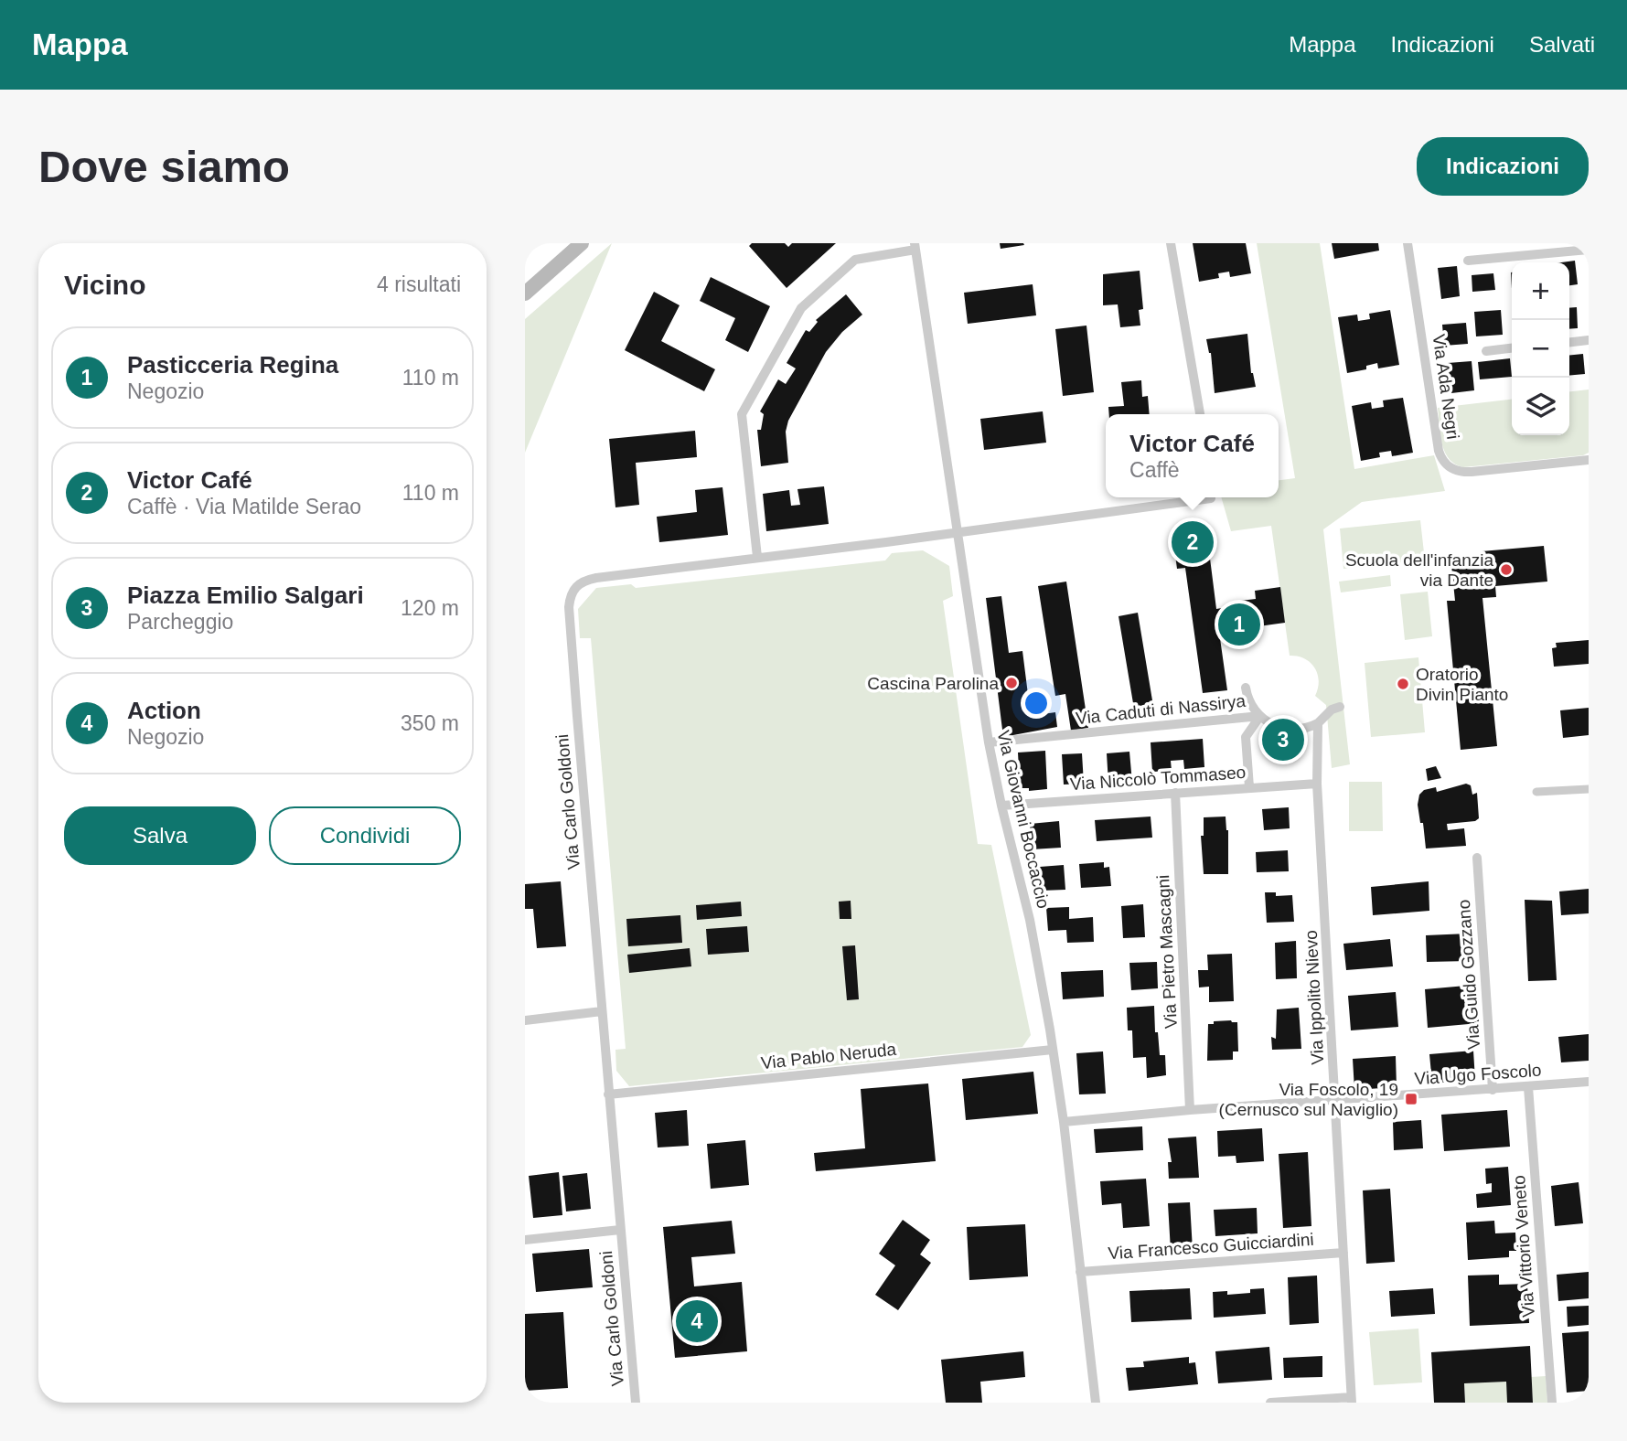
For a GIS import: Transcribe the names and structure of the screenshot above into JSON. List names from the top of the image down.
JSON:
{
  "streets": {
    "street": [
      "Via Ada Negri",
      "Via Caduti di Nassirya",
      "Via Niccolò Tommaseo",
      "Via Carlo Goldoni",
      "Via Giovanni Boccaccio",
      "Via Pietro Mascagni",
      "Via Guido Gozzano",
      "Via Ippolito Nievo",
      "Via Pablo Neruda",
      "Via Ugo Foscolo",
      "Via Francesco Guicciardini",
      "Via Vittorio Veneto"
    ]
  },
  "crossings": [
    ["Via Caduti di Nassirya", "Via Giovanni Boccaccio"],
    ["Via Niccolò Tommaseo", "Via Giovanni Boccaccio"],
    ["Via Niccolò Tommaseo", "Via Pietro Mascagni"],
    ["Via Niccolò Tommaseo", "Via Ippolito Nievo"],
    ["Via Carlo Goldoni", "Via Giovanni Boccaccio"],
    ["Via Carlo Goldoni", "Via Pablo Neruda"],
    ["Via Giovanni Boccaccio", "Via Pablo Neruda"],
    ["Via Giovanni Boccaccio", "Via Ugo Foscolo"],
    ["Via Giovanni Boccaccio", "Via Francesco Guicciardini"],
    ["Via Pietro Mascagni", "Via Ugo Foscolo"],
    ["Via Guido Gozzano", "Via Ugo Foscolo"],
    ["Via Ippolito Nievo", "Via Ugo Foscolo"],
    ["Via Ippolito Nievo", "Via Francesco Guicciardini"],
    ["Via Ugo Foscolo", "Via Vittorio Veneto"]
  ],
  "places": {
    "other": ["Scuola dell'infanzia via Dante", "Cascina Parolina", "Oratorio Divin Pianto"],
    "transit": ["Via Foscolo, 19 (Cernusco sul Naviglio)"]
  },
  "page": {
    "header": "Mappa",
    "nav": ["Mappa", "Indicazioni", "Salvati"],
    "buttons": [
      "Indicazioni",
      ["Salva", "Condividi"]
    ],
    "title": "Dove siamo",
    "heading": ["Vicino", "4 risultati"],
    "map_buttons": ["+", "−"],
    "list": [
      {
        "mark": "1",
        "name": "Pasticceria Regina",
        "note": "Negozio",
        "value": "110 m"
      },
      {
        "mark": "2",
        "name": "Victor Café",
        "note": "Caffè · Via Matilde Serao",
        "value": "110 m"
      },
      {
        "mark": "3",
        "name": "Piazza Emilio Salgari",
        "note": "Parcheggio",
        "value": "120 m"
      },
      {
        "mark": "4",
        "name": "Action",
        "note": "Negozio",
        "value": "350 m"
      }
    ],
    "popup": ["Victor Café", "Caffè"],
    "pins": [
      "2",
      "1",
      "3",
      "4"
    ]
  }
}
